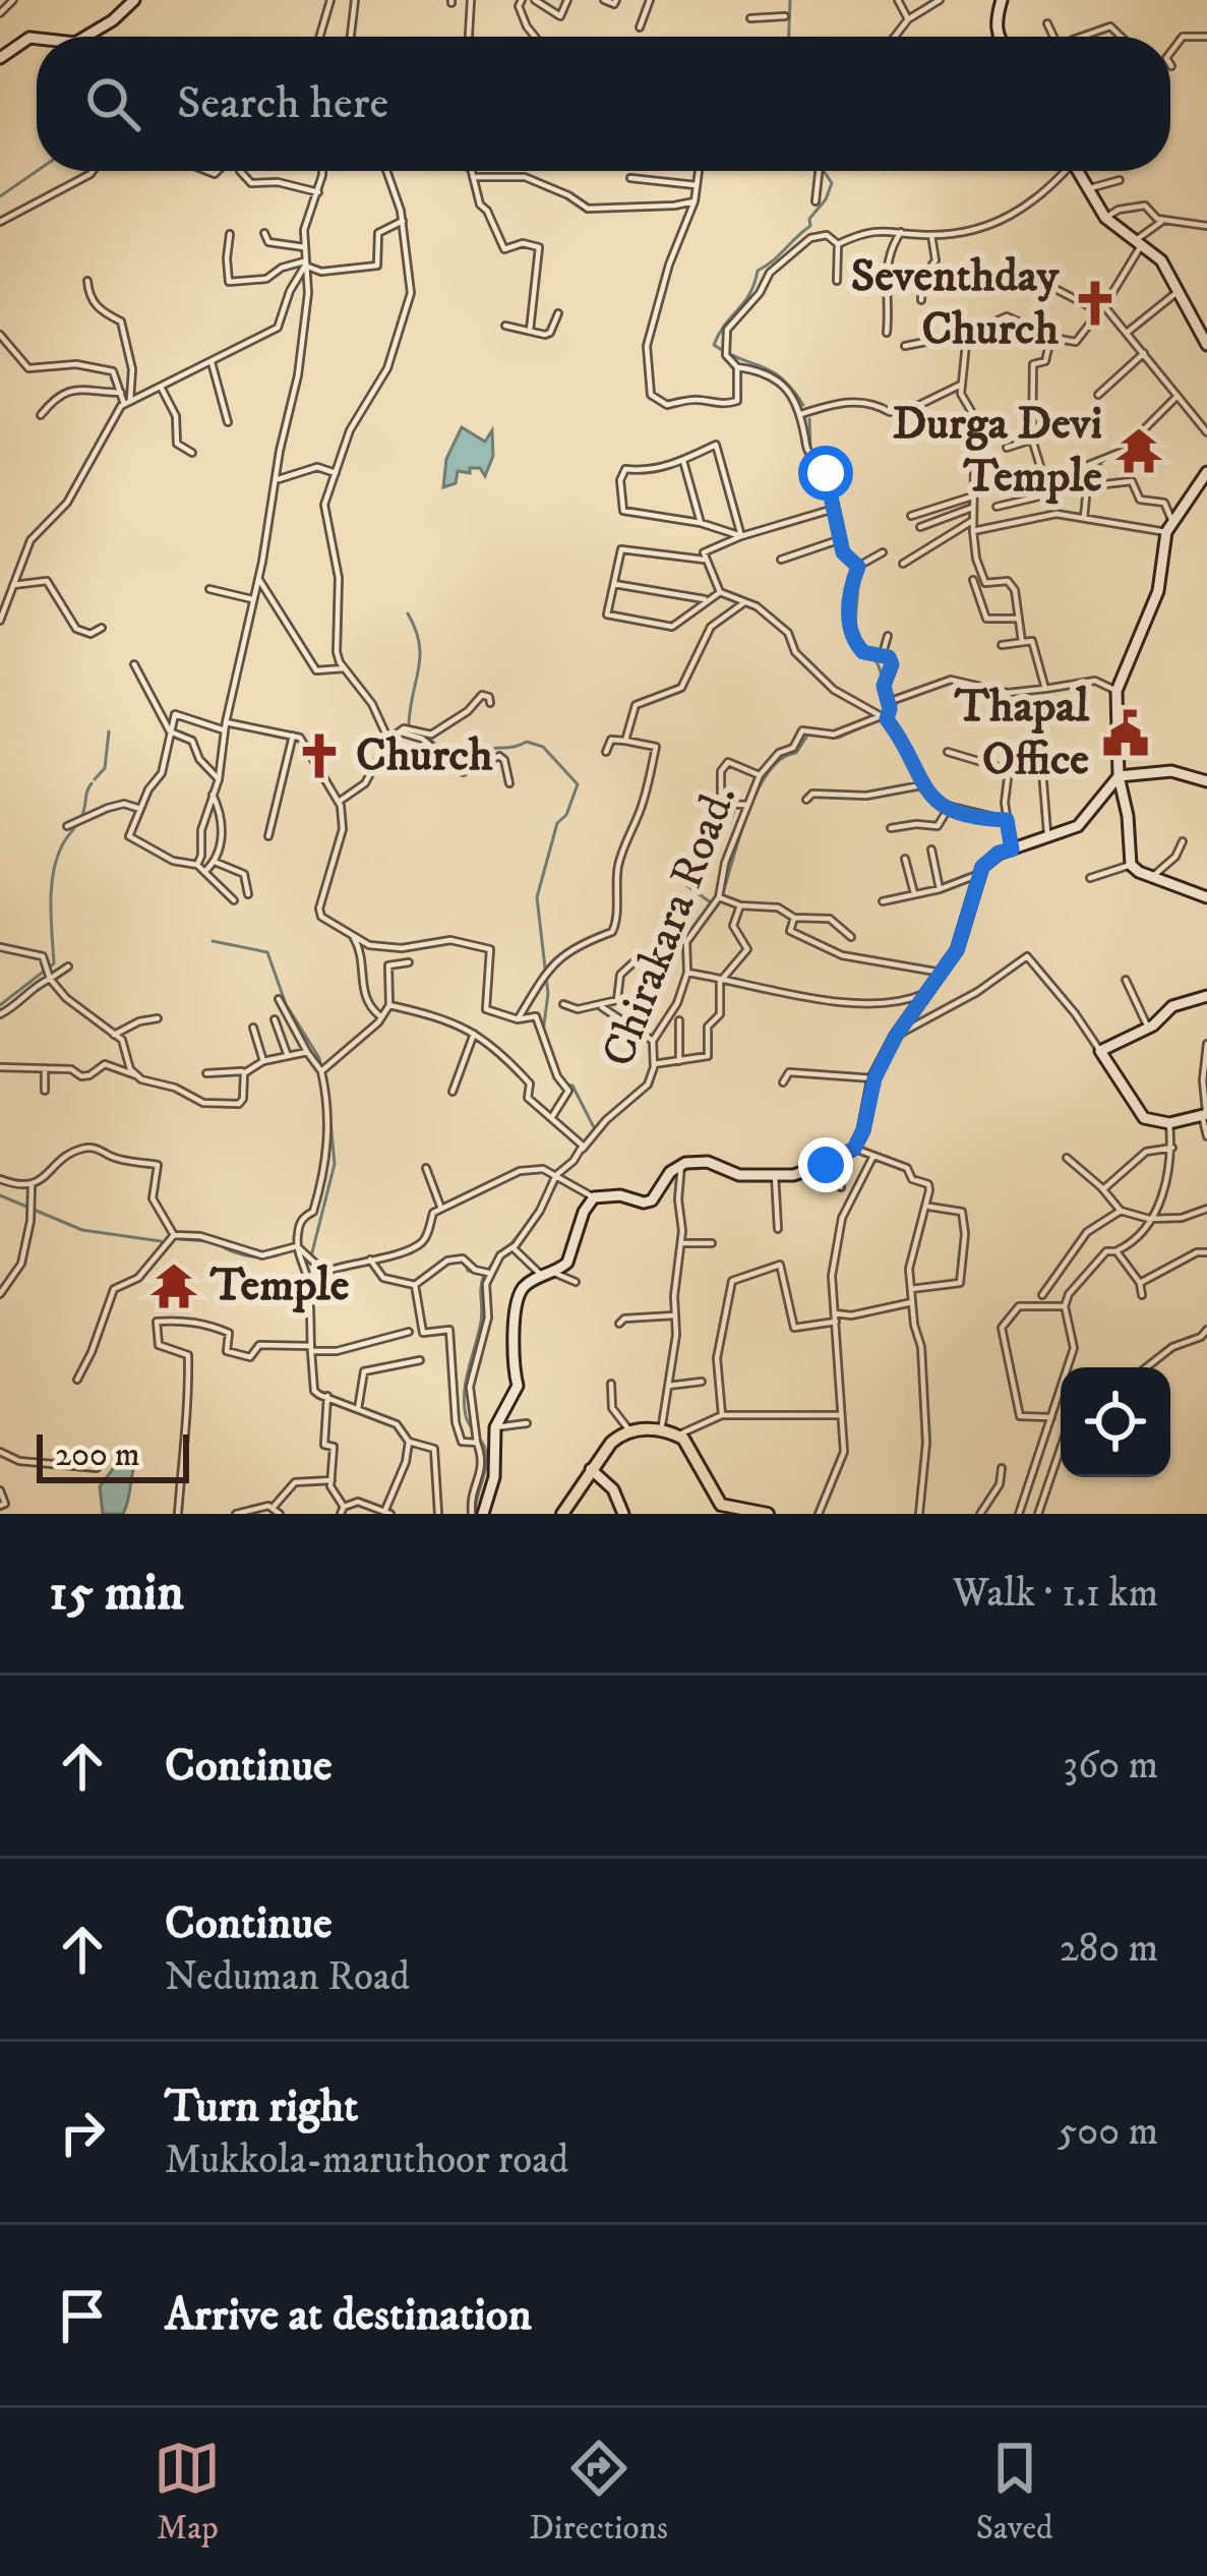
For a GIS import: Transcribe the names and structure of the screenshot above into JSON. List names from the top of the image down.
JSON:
{
  "streets": {
    "street": ["Chirakara Road."]
  },
  "places": {
    "church": ["Seventhday Church", "Church"],
    "temple": ["Durga Devi Temple", "Temple"],
    "public building": ["Thapal Office"]
  },
  "scale_bar": "200 m",
  "page": {
    "search": "Search here",
    "scale": "200 m",
    "heading": ["15 min", "Walk · 1.1 km"],
    "list": [
      ["Continue", "360 m"],
      ["Continue", "Neduman Road", "280 m"],
      ["Turn right", "Mukkola-maruthoor road", "500 m"],
      "Arrive at destination"
    ],
    "nav": ["Map", "Directions", "Saved"]
  }
}
